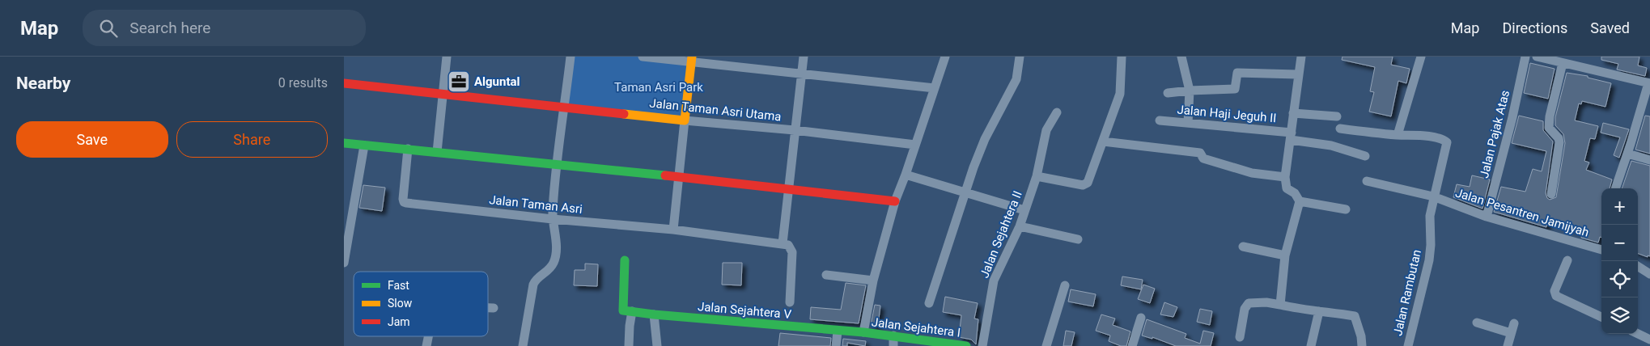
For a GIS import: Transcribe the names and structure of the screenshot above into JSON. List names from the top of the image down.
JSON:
{
  "streets": {
    "street": [
      "Jalan Taman Asri Utama",
      "Jalan Haji Jeguh II",
      "Jalan Pajak Atas",
      "Jalan Taman Asri",
      "Jalan Pesantren Jamijyah",
      "Jalan Sejahtera II",
      "Jalan Rambutan",
      "Jalan Sejahtera V",
      "Jalan Sejahtera I"
    ]
  },
  "crossings": [
    ["Jalan Pajak Atas", "Jalan Pesantren Jamijyah"],
    ["Jalan Pesantren Jamijyah", "Jalan Rambutan"],
    ["Jalan Sejahtera V", "Jalan Sejahtera I"]
  ],
  "parks": ["Taman Asri Park"],
  "places": {
    "office": ["Alguntal"]
  },
  "legend": ["Fast", "Slow", "Jam"],
  "page": {
    "header": "Map",
    "search": "Search here",
    "nav": ["Map", "Directions", "Saved"],
    "heading": ["Nearby", "0 results"],
    "buttons": ["Save", "Share"],
    "map_buttons": ["+", "−"]
  }
}
